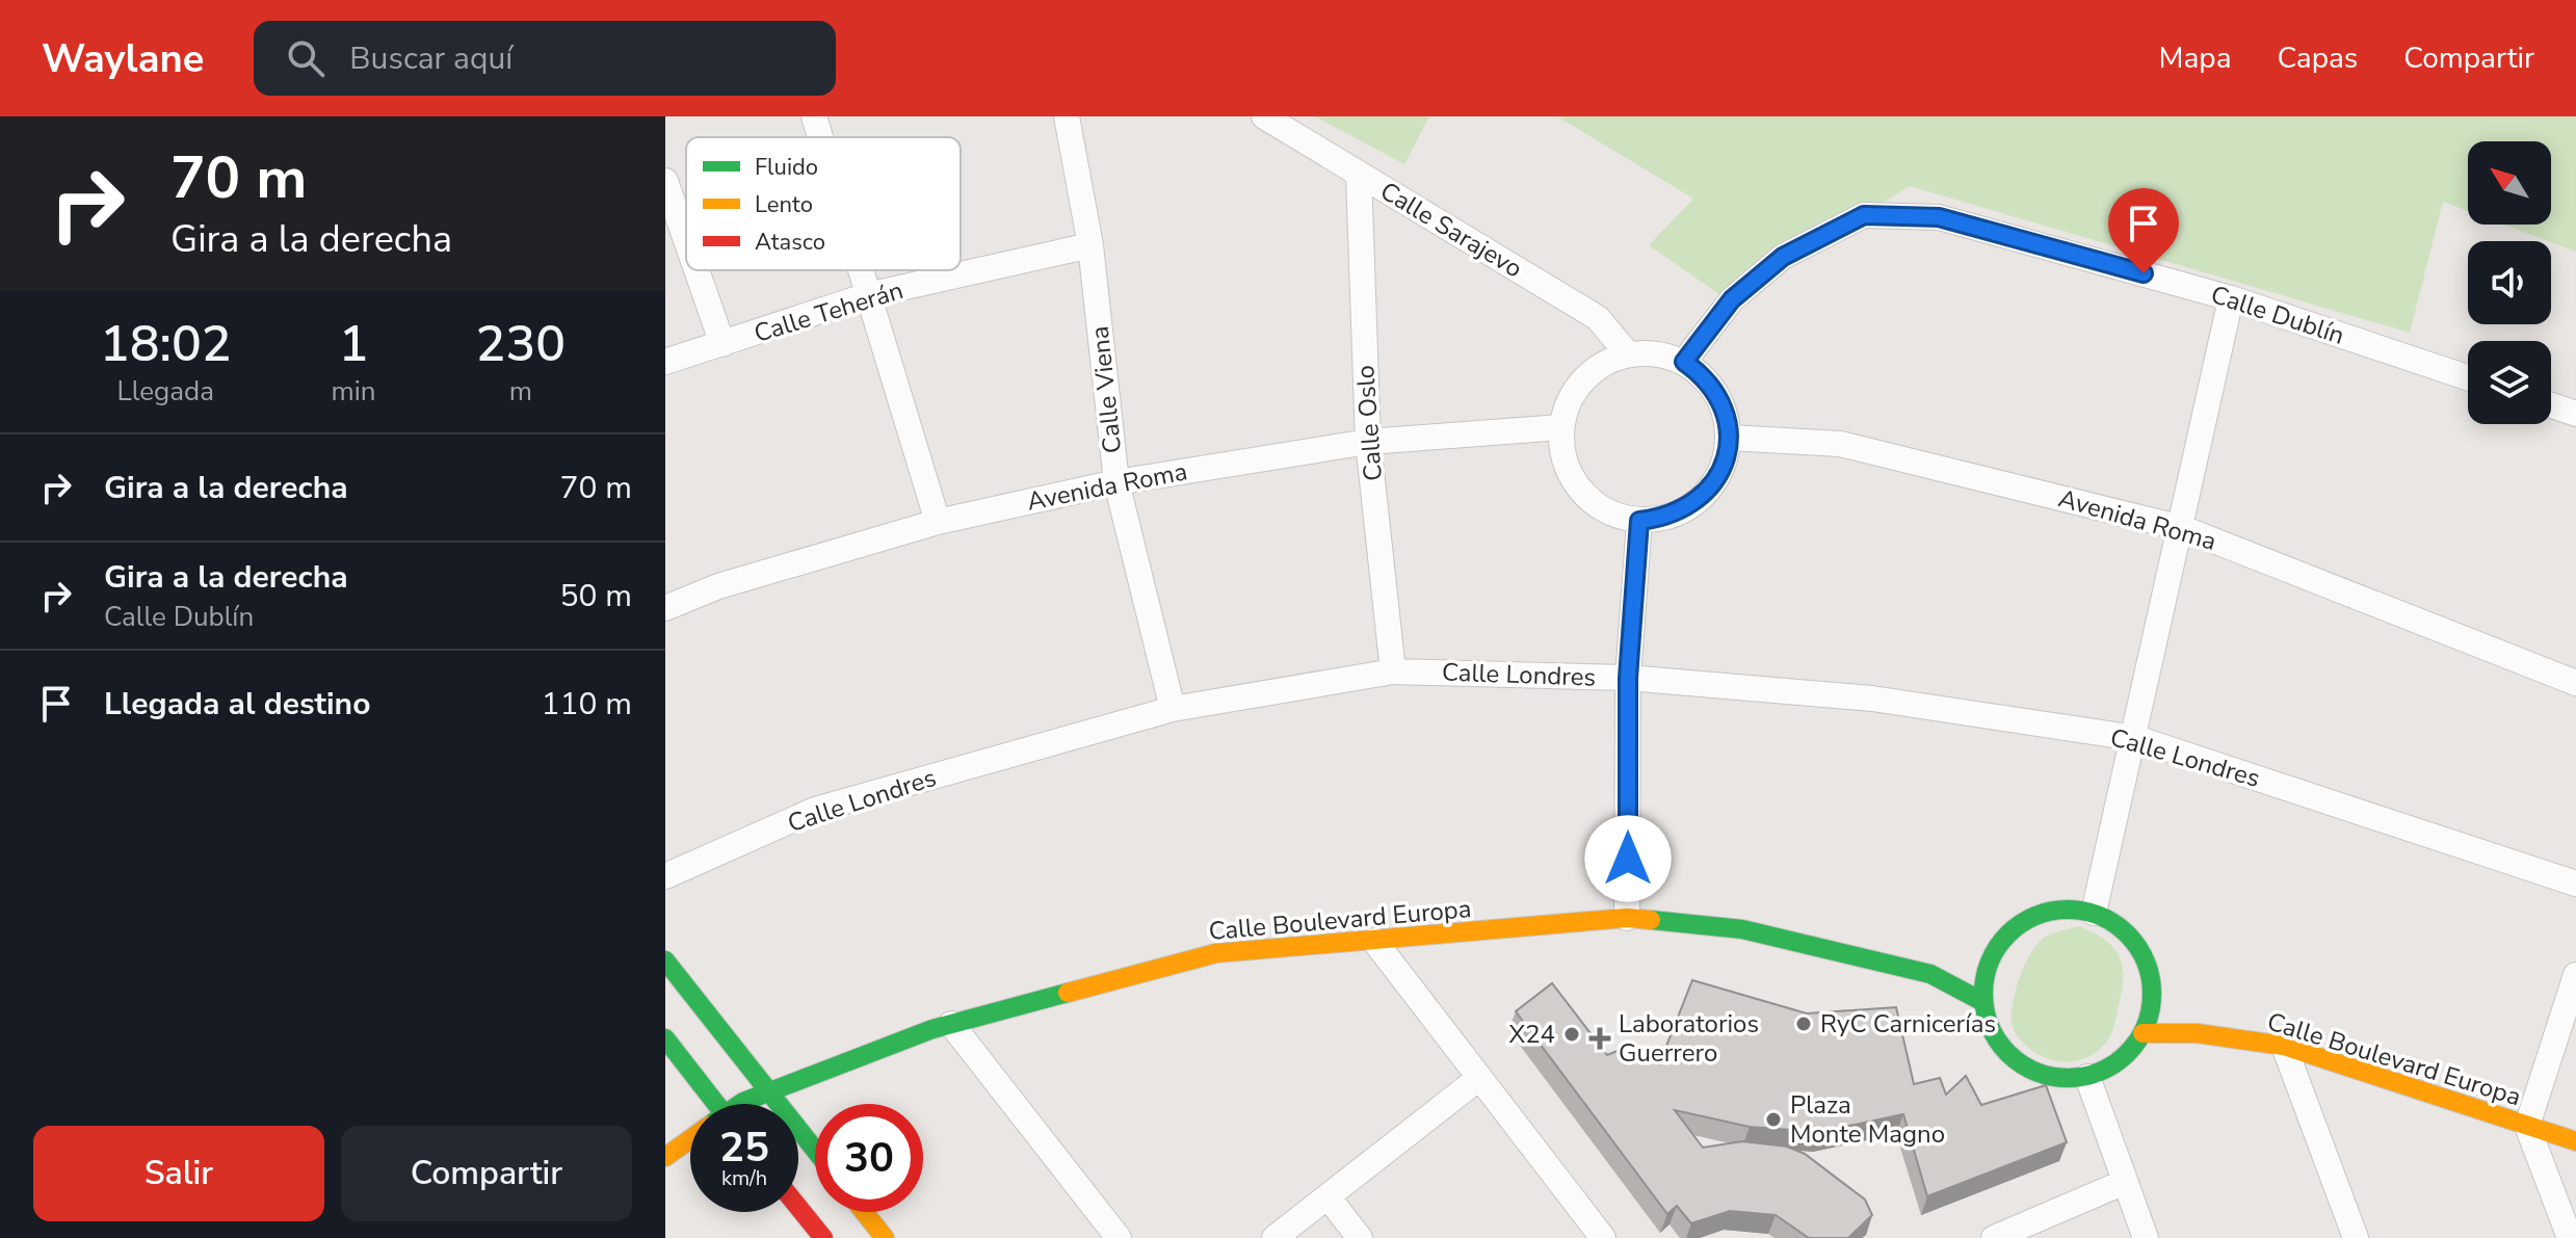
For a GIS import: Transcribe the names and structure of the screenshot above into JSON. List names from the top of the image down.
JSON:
{
  "streets": {
    "main road": ["Calle Boulevard Europa"],
    "street": [
      "Calle Sarajevo",
      "Calle Teherán",
      "Calle Dublín",
      "Calle Viena",
      "Calle Oslo",
      "Avenida Roma",
      "Calle Londres"
    ]
  },
  "crossings": [
    ["Calle Sarajevo", "Calle Dublín"],
    ["Calle Sarajevo", "Calle Oslo"],
    ["Calle Sarajevo", "Avenida Roma"],
    ["Calle Teherán", "Calle Viena"],
    ["Calle Dublín", "Avenida Roma"],
    ["Calle Viena", "Avenida Roma"],
    ["Calle Viena", "Calle Londres"],
    ["Calle Oslo", "Avenida Roma"],
    ["Calle Oslo", "Calle Londres"]
  ],
  "places": {
    "other": ["RyC Carnicerías", "X24", "Plaza Monte Magno"],
    "health": ["Laboratorios Guerrero"]
  },
  "legend": ["Fluido", "Lento", "Atasco"],
  "north": "top left",
  "page": {
    "header": "Waylane",
    "search": "Buscar aquí",
    "nav": ["Mapa", "Capas", "Compartir"],
    "turn": ["70 m", "Gira a la derecha"],
    "eta": [
      "18:02",
      "Llegada",
      "1",
      "min",
      "230",
      "m"
    ],
    "list": [
      {
        "name": "Gira a la derecha",
        "value": "70 m"
      },
      {
        "name": "Gira a la derecha",
        "note": "Calle Dublín",
        "value": "50 m"
      },
      {
        "name": "Llegada al destino",
        "value": "110 m"
      }
    ],
    "speed": "25 km/h",
    "limit": "30",
    "buttons": ["Salir", "Compartir"]
  }
}
